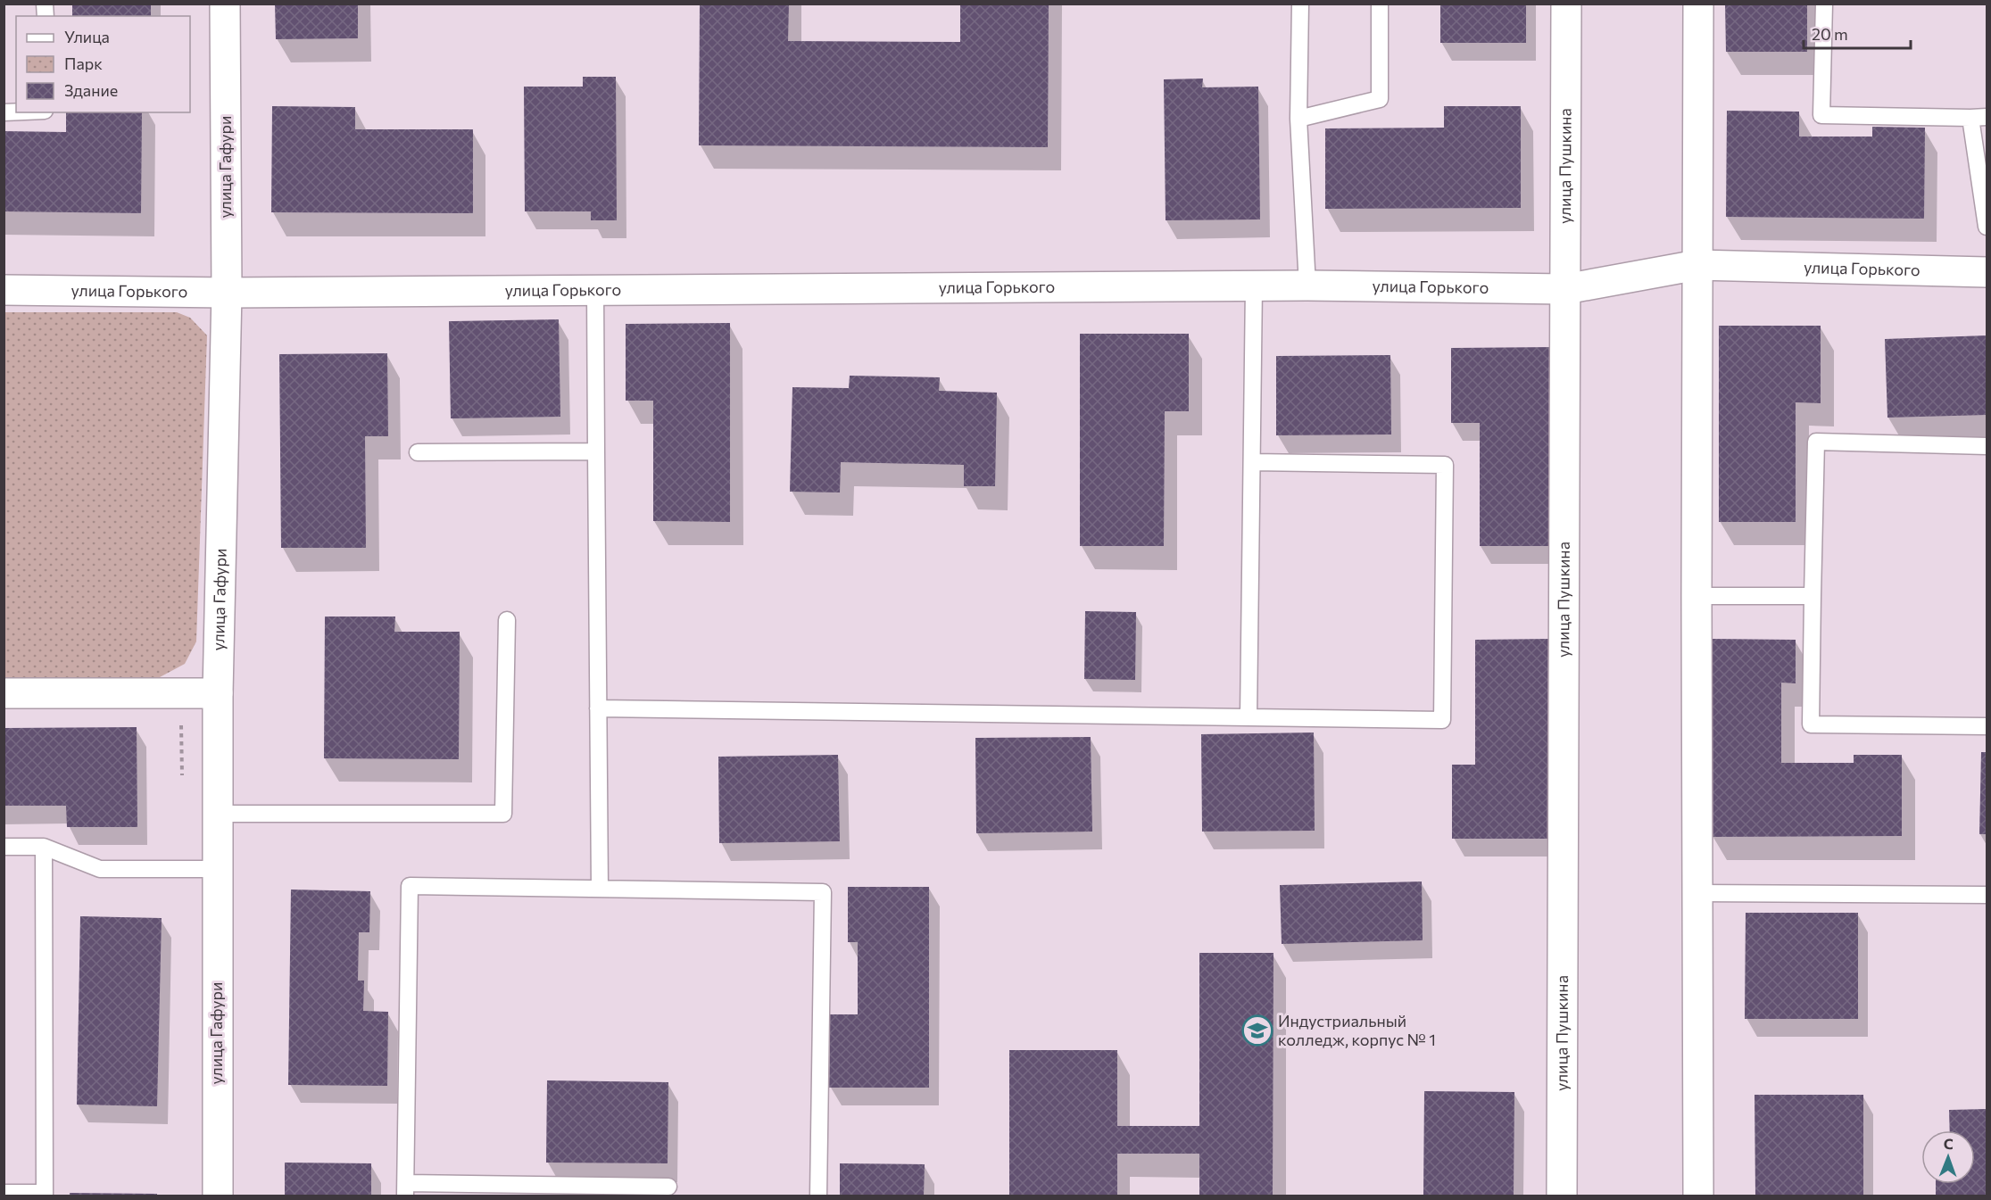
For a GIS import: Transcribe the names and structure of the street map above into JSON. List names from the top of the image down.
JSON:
{
  "streets": {
    "street": ["улица Гафури", "улица Пушкина", "улица Горького"]
  },
  "crossings": [
    ["улица Гафури", "улица Горького"],
    ["улица Пушкина", "улица Горького"]
  ],
  "places": {
    "school or university": ["Индустриальный колледж, корпус № 1"]
  },
  "legend": ["Улица", "Парк", "Здание"],
  "scale_bar": "20 m",
  "north": "top"
}
